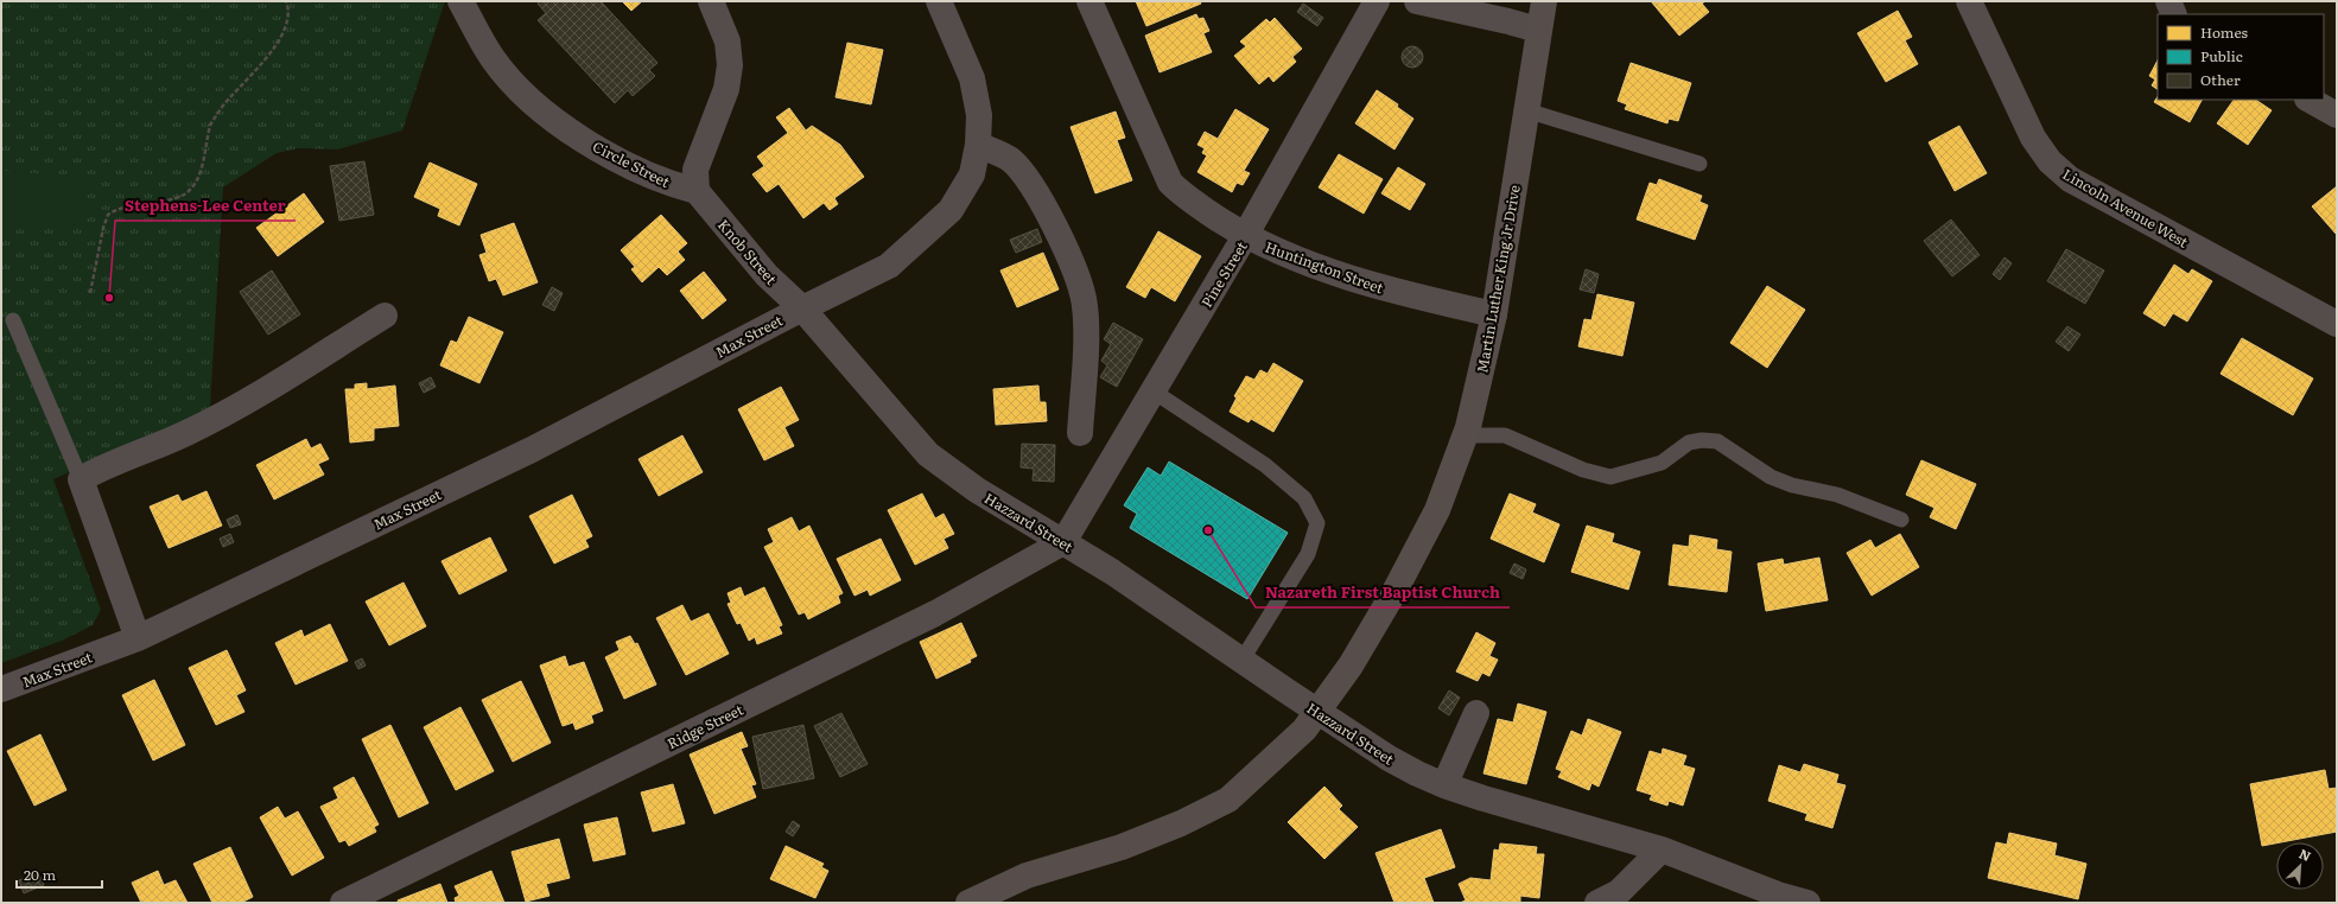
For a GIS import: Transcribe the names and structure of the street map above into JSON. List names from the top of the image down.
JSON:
{
  "streets": {
    "main road": ["Martin Luther King Jr Drive"],
    "street": [
      "Circle Street",
      "Lincoln Avenue West",
      "Knob Street",
      "Huntington Street",
      "Pine Street",
      "Max Street",
      "Hazzard Street",
      "Ridge Street"
    ]
  },
  "crossings": [
    ["Circle Street", "Knob Street"],
    ["Knob Street", "Max Street"],
    ["Knob Street", "Hazzard Street"],
    ["Huntington Street", "Pine Street"],
    ["Huntington Street", "Martin Luther King Jr Drive"],
    ["Pine Street", "Hazzard Street"],
    ["Pine Street", "Ridge Street"],
    ["Martin Luther King Jr Drive", "Hazzard Street"],
    ["Max Street", "Hazzard Street"],
    ["Hazzard Street", "Ridge Street"]
  ],
  "places": ["Stephens-Lee Center", "Nazareth First Baptist Church"],
  "legend": ["Homes", "Public", "Other"],
  "scale_bar": "20 m",
  "north": "top right"
}
